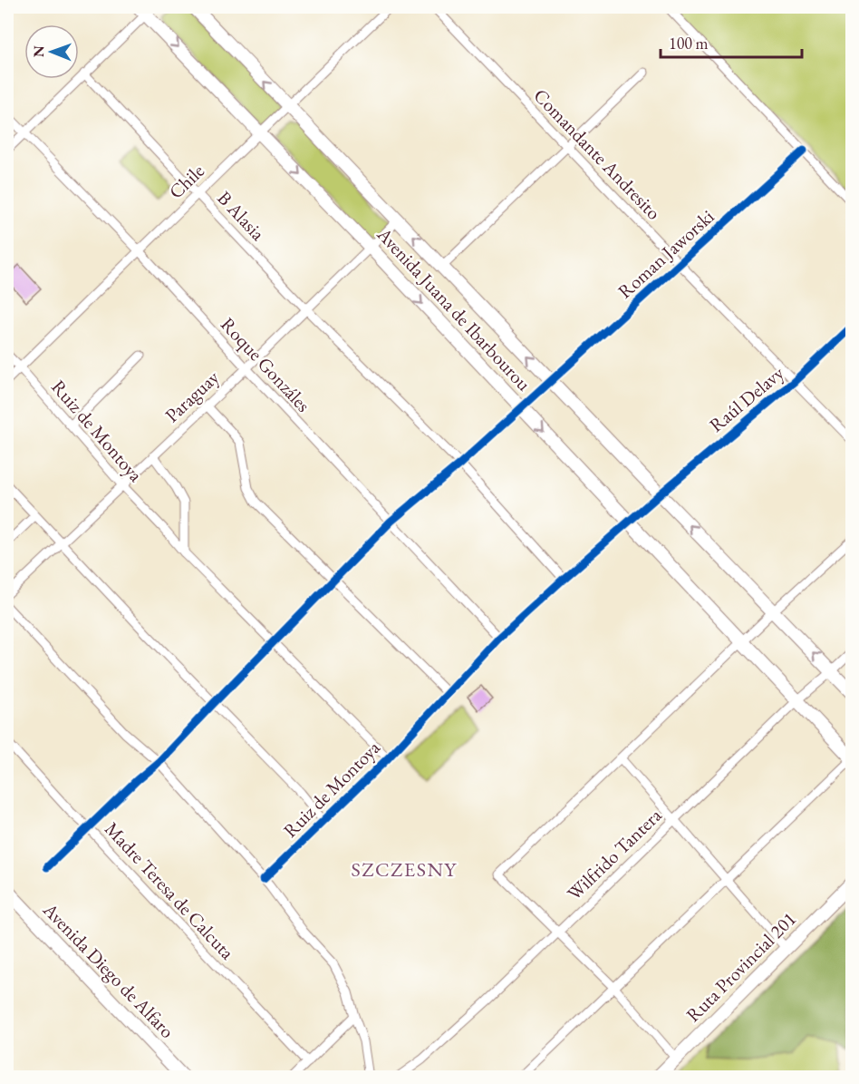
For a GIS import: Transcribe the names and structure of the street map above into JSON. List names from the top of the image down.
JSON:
{
  "streets": {
    "main road": ["Avenida Juana de Ibarbourou", "Ruta Provincial 201", "Avenida Diego de Alfaro"],
    "street": [
      "Comandante Andresito",
      "Chile",
      "B Alasia",
      "Roman Jaworski",
      "Roque Gonzáles",
      "Paraguay",
      "Raúl Delavy",
      "Ruiz de Montoya",
      "Wilfrido Tantera",
      "Madre Teresa de Calcuta"
    ]
  },
  "crossings": [
    ["Comandante Andresito", "Roman Jaworski"],
    ["Comandante Andresito", "Raúl Delavy"],
    ["Chile", "B Alasia"],
    ["Chile", "Avenida Juana de Ibarbourou"],
    ["Chile", "Roque Gonzáles"],
    ["Chile", "Ruiz de Montoya"],
    ["B Alasia", "Roman Jaworski"],
    ["B Alasia", "Paraguay"],
    ["B Alasia", "Raúl Delavy"],
    ["B Alasia", "Ruiz de Montoya"],
    ["Roman Jaworski", "Avenida Juana de Ibarbourou"],
    ["Roman Jaworski", "Roque Gonzáles"],
    ["Roman Jaworski", "Ruiz de Montoya"],
    ["Roman Jaworski", "Madre Teresa de Calcuta"],
    ["Avenida Juana de Ibarbourou", "Paraguay"],
    ["Avenida Juana de Ibarbourou", "Raúl Delavy"],
    ["Avenida Juana de Ibarbourou", "Wilfrido Tantera"],
    ["Roque Gonzáles", "Paraguay"],
    ["Roque Gonzáles", "Ruiz de Montoya"],
    ["Paraguay", "Ruiz de Montoya"],
    ["Raúl Delavy", "Ruiz de Montoya"]
  ],
  "districts": ["SZCZESNY"],
  "scale_bar": "100 m",
  "north": "left"
}
